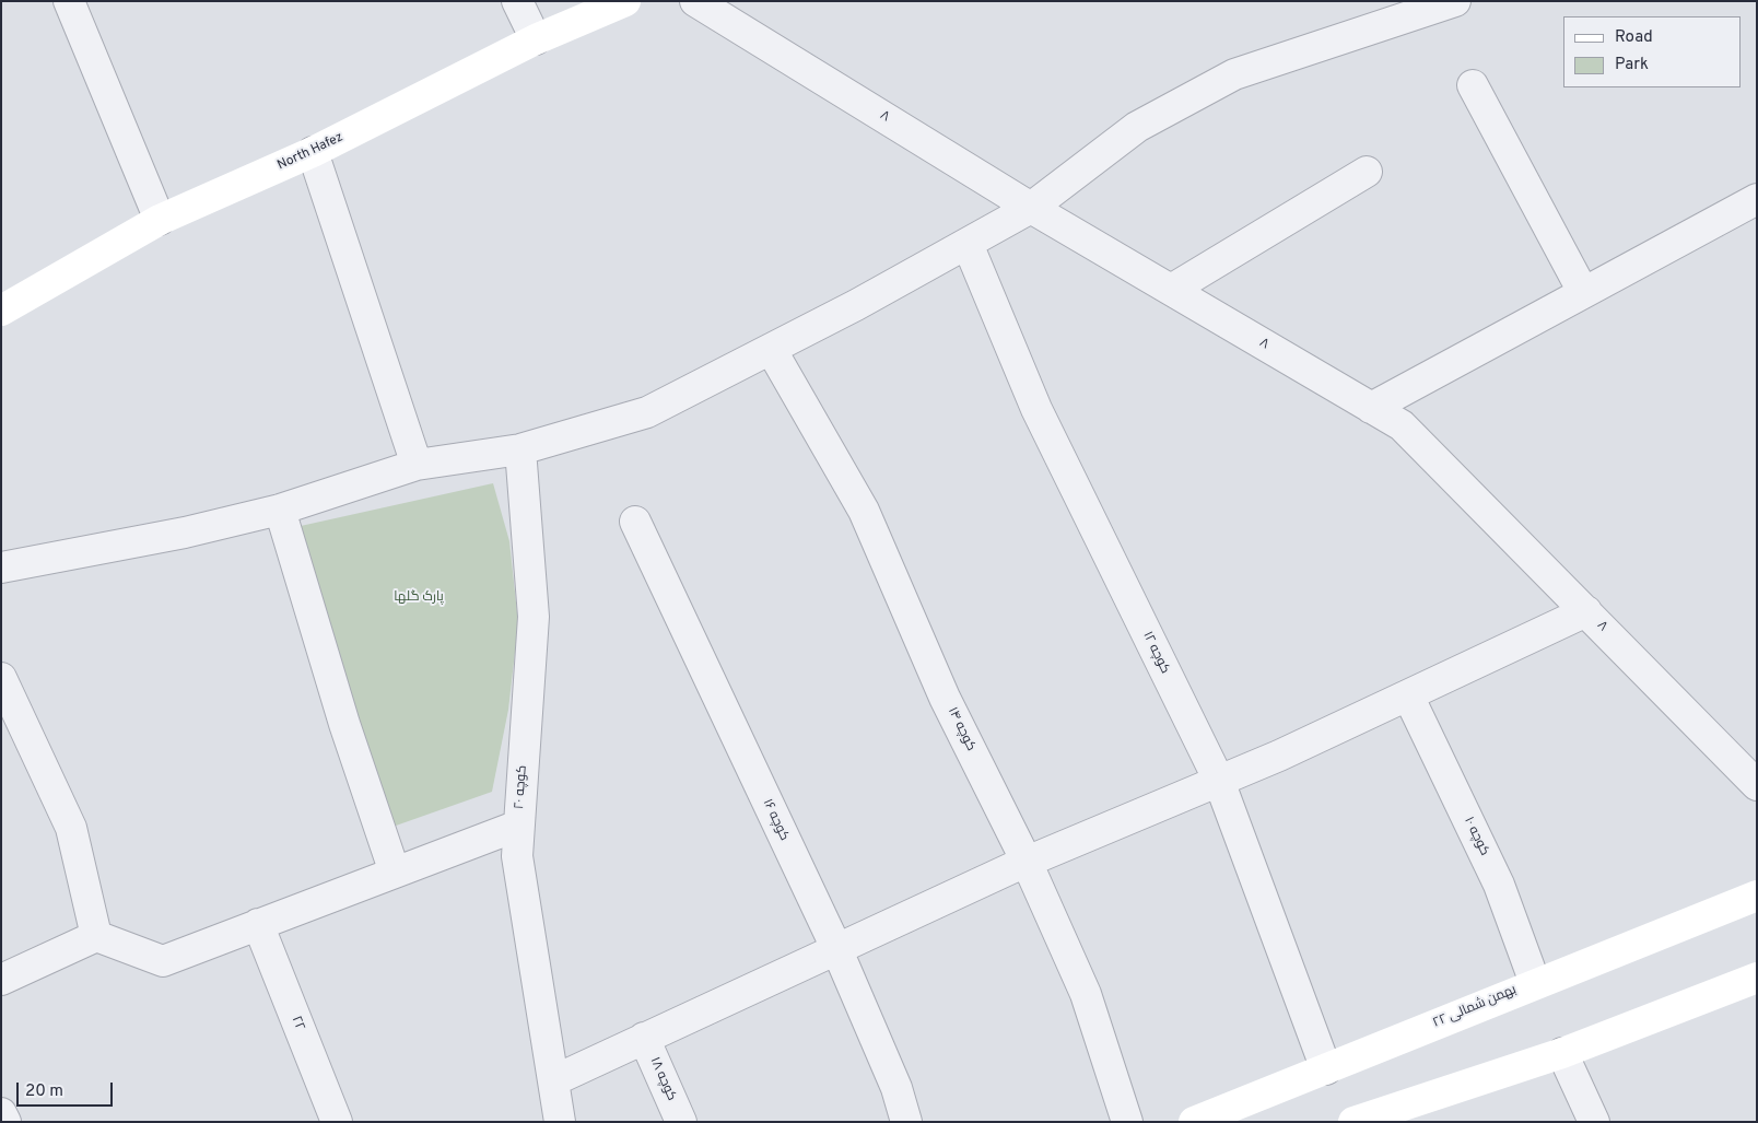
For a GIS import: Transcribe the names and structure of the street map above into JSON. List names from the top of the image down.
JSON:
{
  "streets": {
    "main road": ["North Hafez", "۲۲ بهمن شمالی"],
    "street": [
      "۸",
      "کوچه ۱۲",
      "کوچه ۱۴",
      "کوچه ۲۰",
      "کوچه ۱۶",
      "کوچه ۱۰",
      "۲۲",
      "کوچه ۱۸"
    ]
  },
  "crossings": [
    ["کوچه ۱۲", "۲۲ بهمن شمالی"],
    ["کوچه ۱۰", "۲۲ بهمن شمالی"]
  ],
  "parks": ["پارک گلها"],
  "legend": ["Road", "Park"],
  "scale_bar": "20 m"
}
